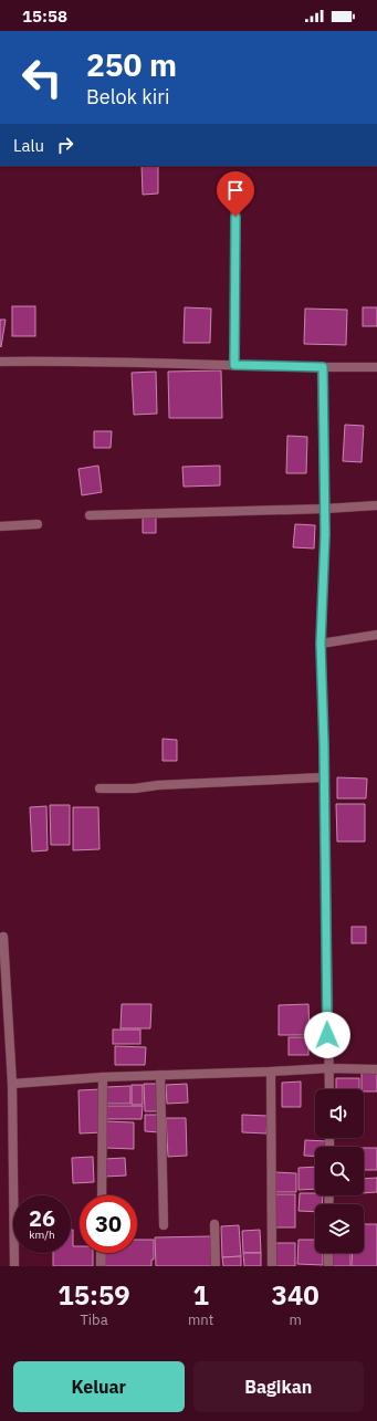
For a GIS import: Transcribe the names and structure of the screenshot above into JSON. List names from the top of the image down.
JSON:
{
  "page": {
    "status": "15:58",
    "turn": ["250 m", "Belok kiri"],
    "then": "Lalu",
    "speed": "26 km/h",
    "limit": "30",
    "eta": [
      "15:59",
      "Tiba",
      "1",
      "mnt",
      "340",
      "m"
    ],
    "buttons": ["Keluar", "Bagikan"]
  }
}
